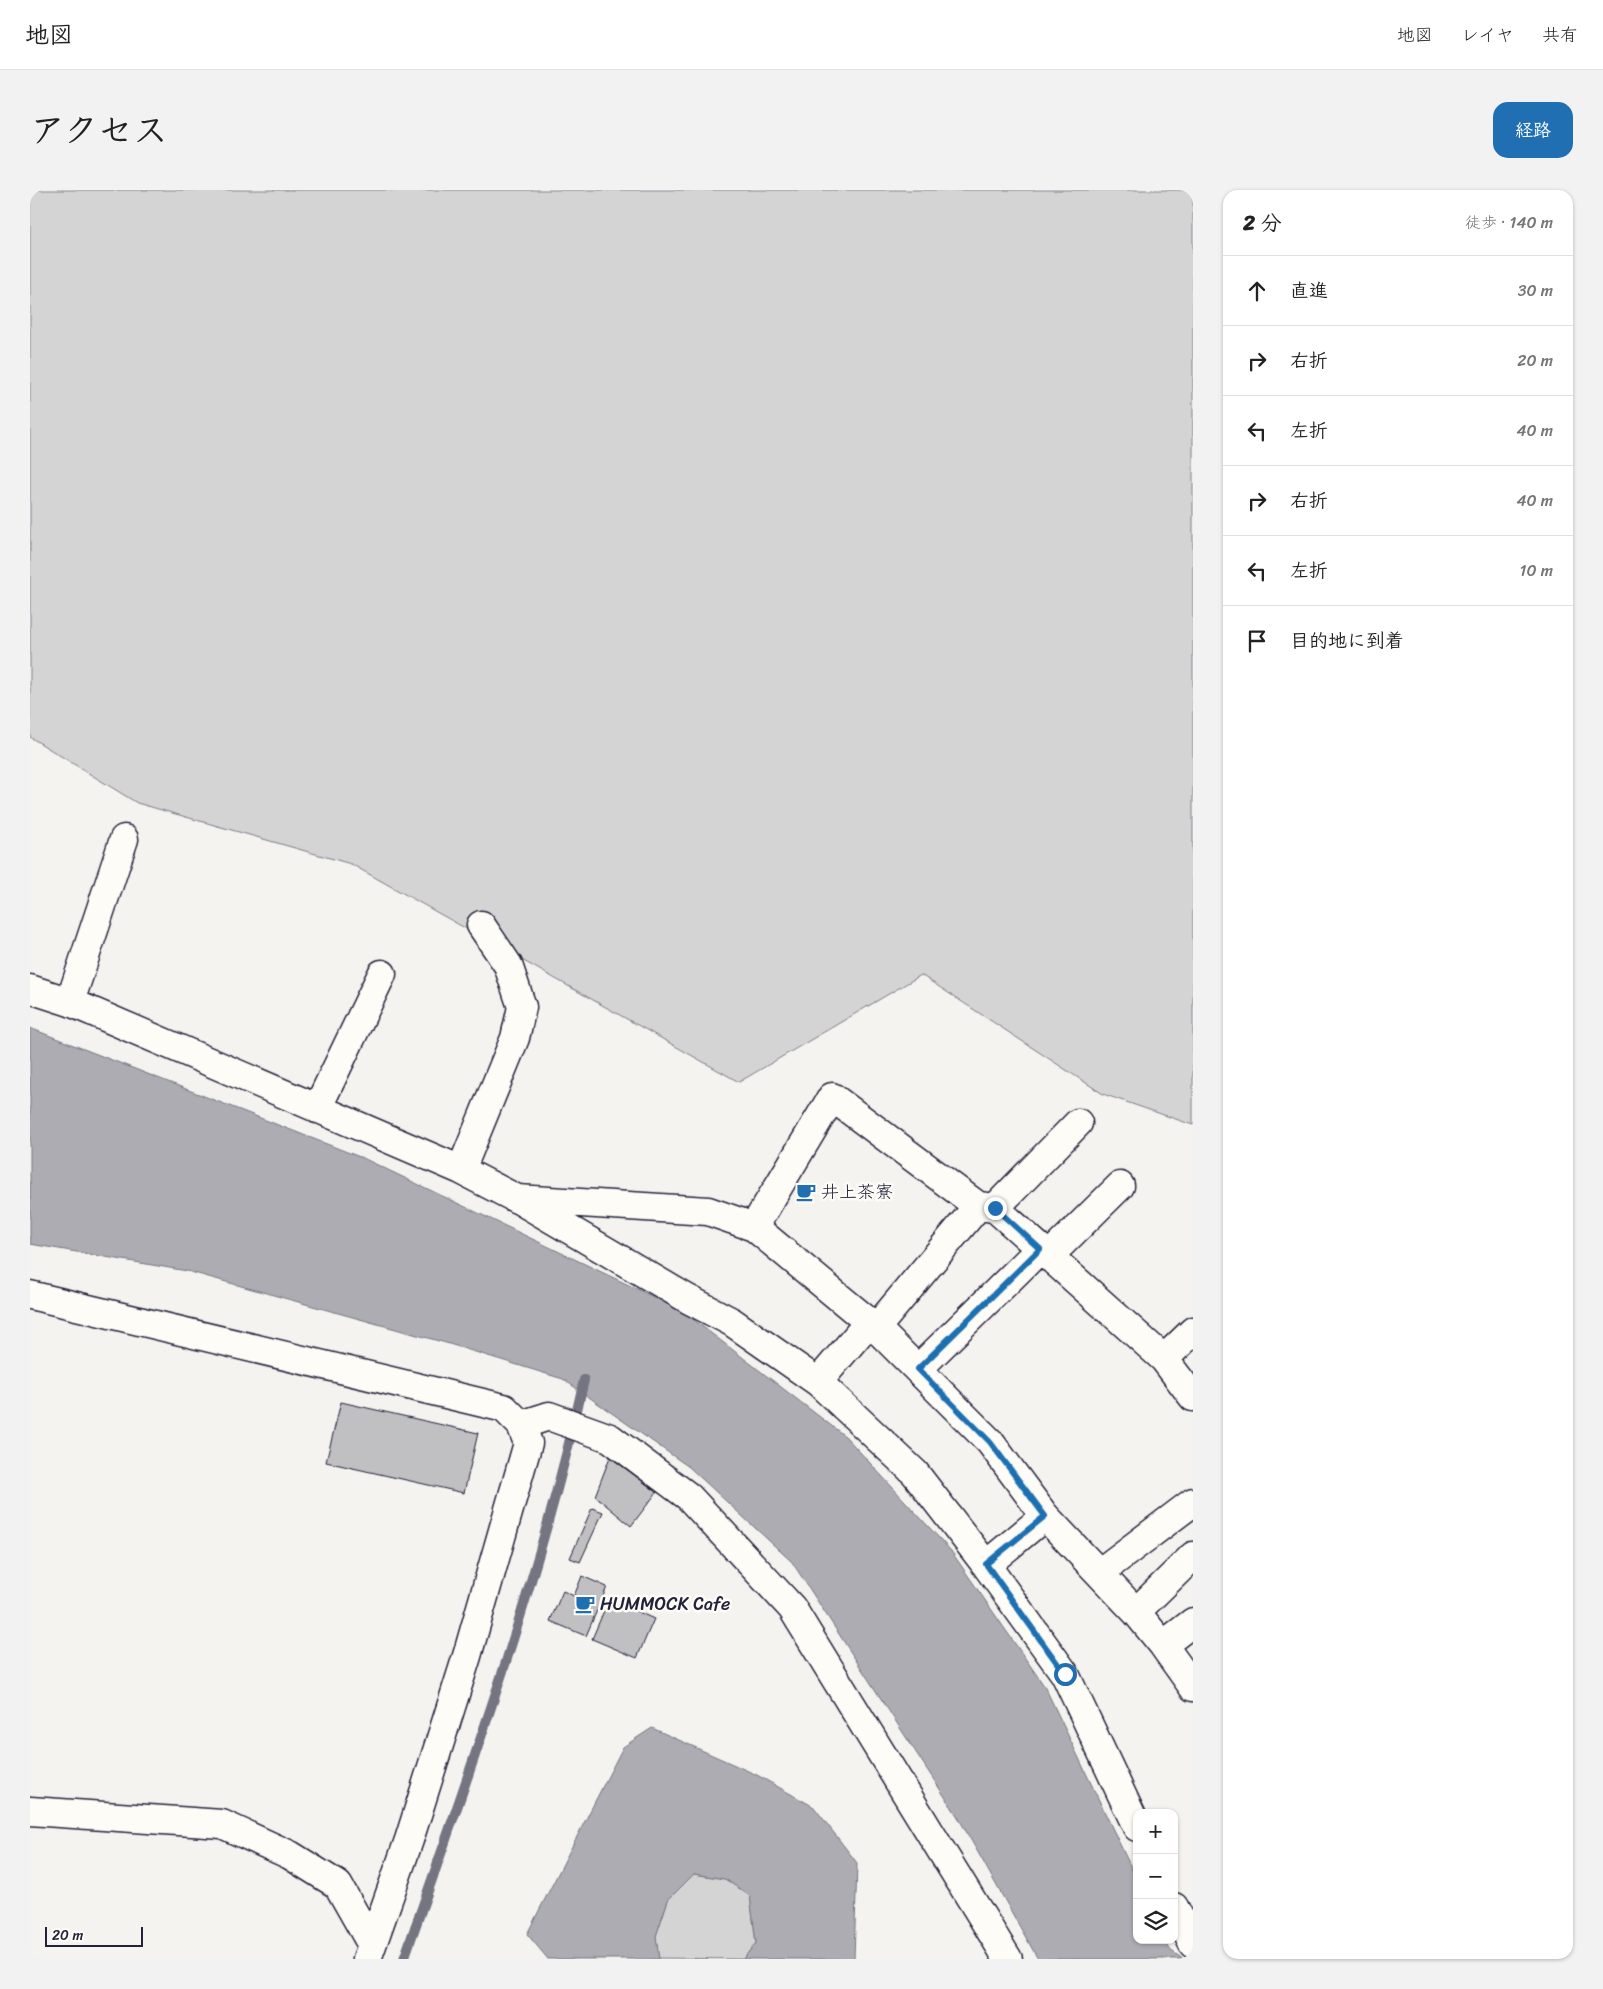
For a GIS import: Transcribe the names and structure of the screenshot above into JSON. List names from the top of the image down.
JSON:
{
  "places": {
    "cafe": ["井上茶寮", "HUMMOCK Cafe"]
  },
  "scale_bar": "20 m",
  "page": {
    "header": "地図",
    "nav": ["地図", "レイヤ", "共有"],
    "title": "アクセス",
    "buttons": "経路",
    "heading": ["2 分", "徒歩 · 140 m"],
    "list": [
      ["直進", "30 m"],
      ["右折", "20 m"],
      ["左折", "40 m"],
      ["右折", "40 m"],
      ["左折", "10 m"],
      "目的地に到着"
    ],
    "map_buttons": ["+", "−"],
    "scale": "20 m"
  }
}
